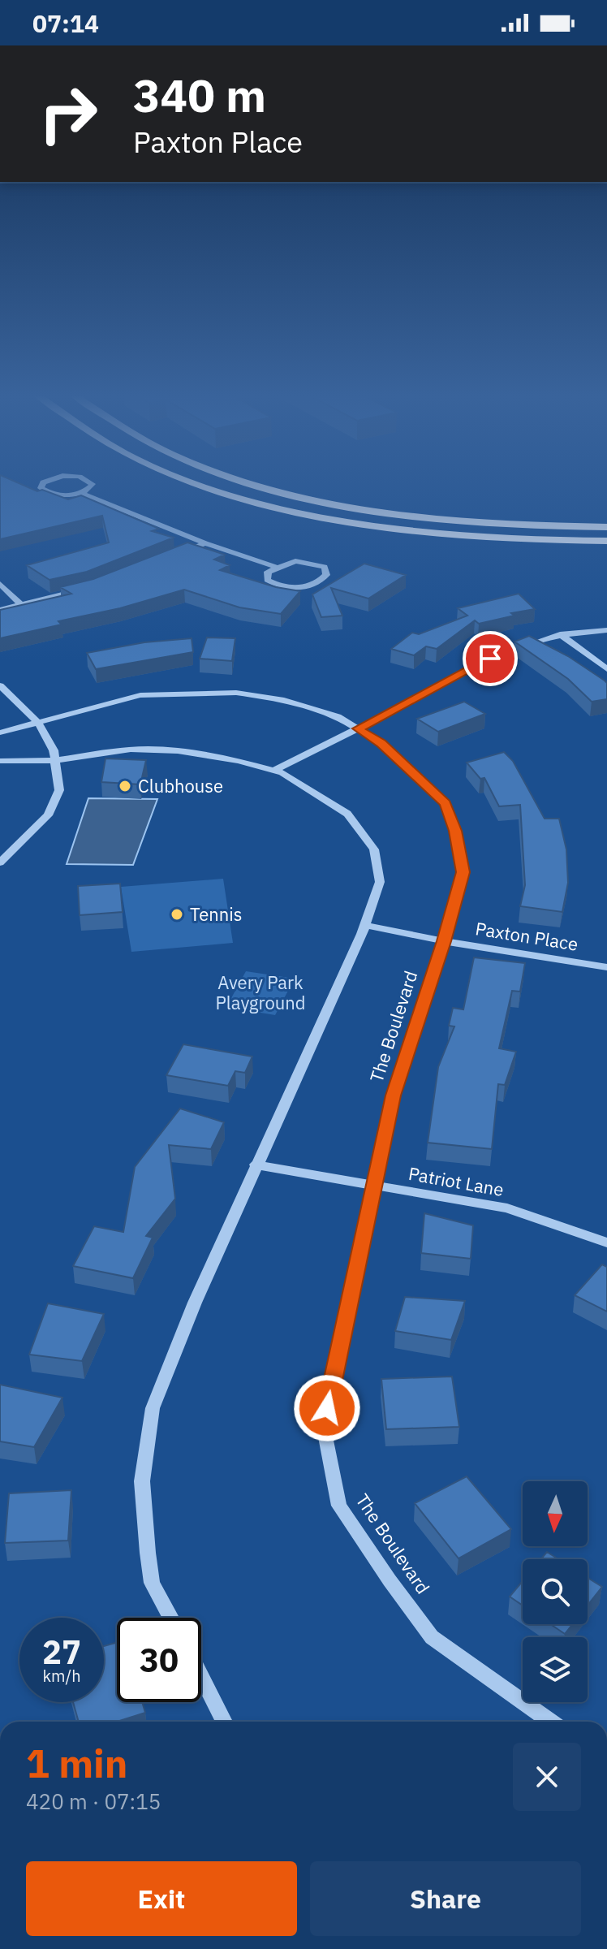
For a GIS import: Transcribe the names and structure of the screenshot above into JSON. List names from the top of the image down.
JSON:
{
  "streets": {
    "street": ["Paxton Place", "The Boulevard", "Patriot Lane"]
  },
  "crossings": [
    ["Paxton Place", "The Boulevard"],
    ["The Boulevard", "Patriot Lane"]
  ],
  "parks": ["Avery Park Playground"],
  "places": ["Clubhouse", "Tennis"],
  "north": "bottom",
  "page": {
    "status": "07:14",
    "turn": ["340 m", "Paxton Place"],
    "speed": "27 km/h",
    "limit": "30",
    "heading": ["1 min", "420 m · 07:15"],
    "buttons": ["Exit", "Share"]
  }
}
